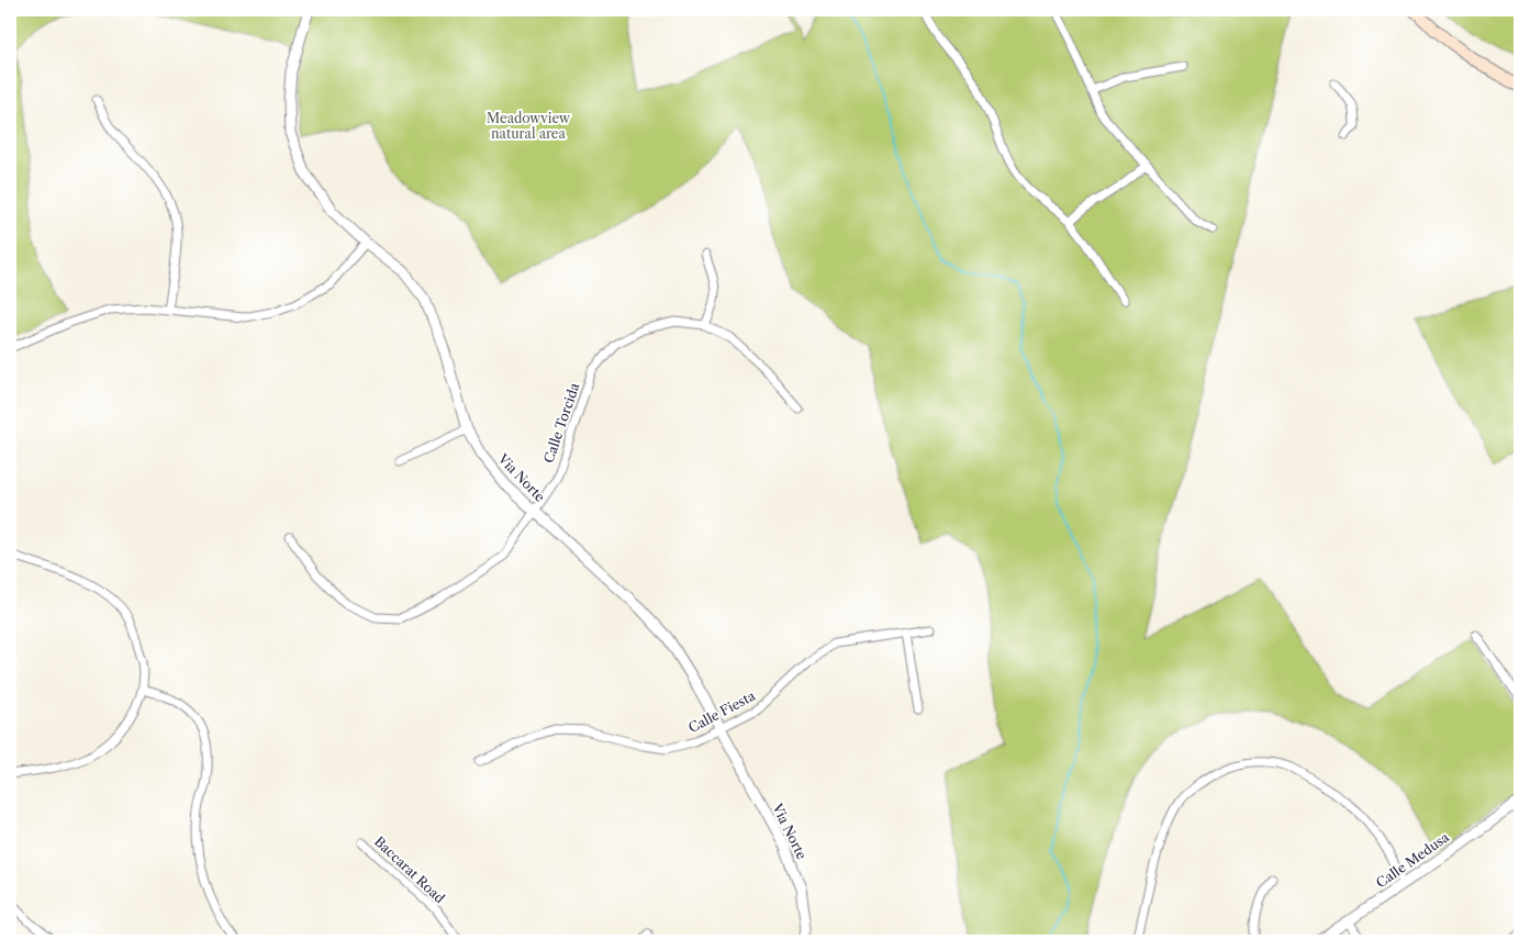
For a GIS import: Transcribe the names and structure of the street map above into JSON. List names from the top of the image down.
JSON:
{
  "streets": {
    "street": [
      "Calle Torcida",
      "Via Norte",
      "Calle Fiesta",
      "Calle Medusa",
      "Baccarat Road"
    ]
  },
  "crossings": [
    ["Calle Torcida", "Via Norte"],
    ["Via Norte", "Calle Fiesta"]
  ],
  "parks": ["Meadowview natural area"]
}
